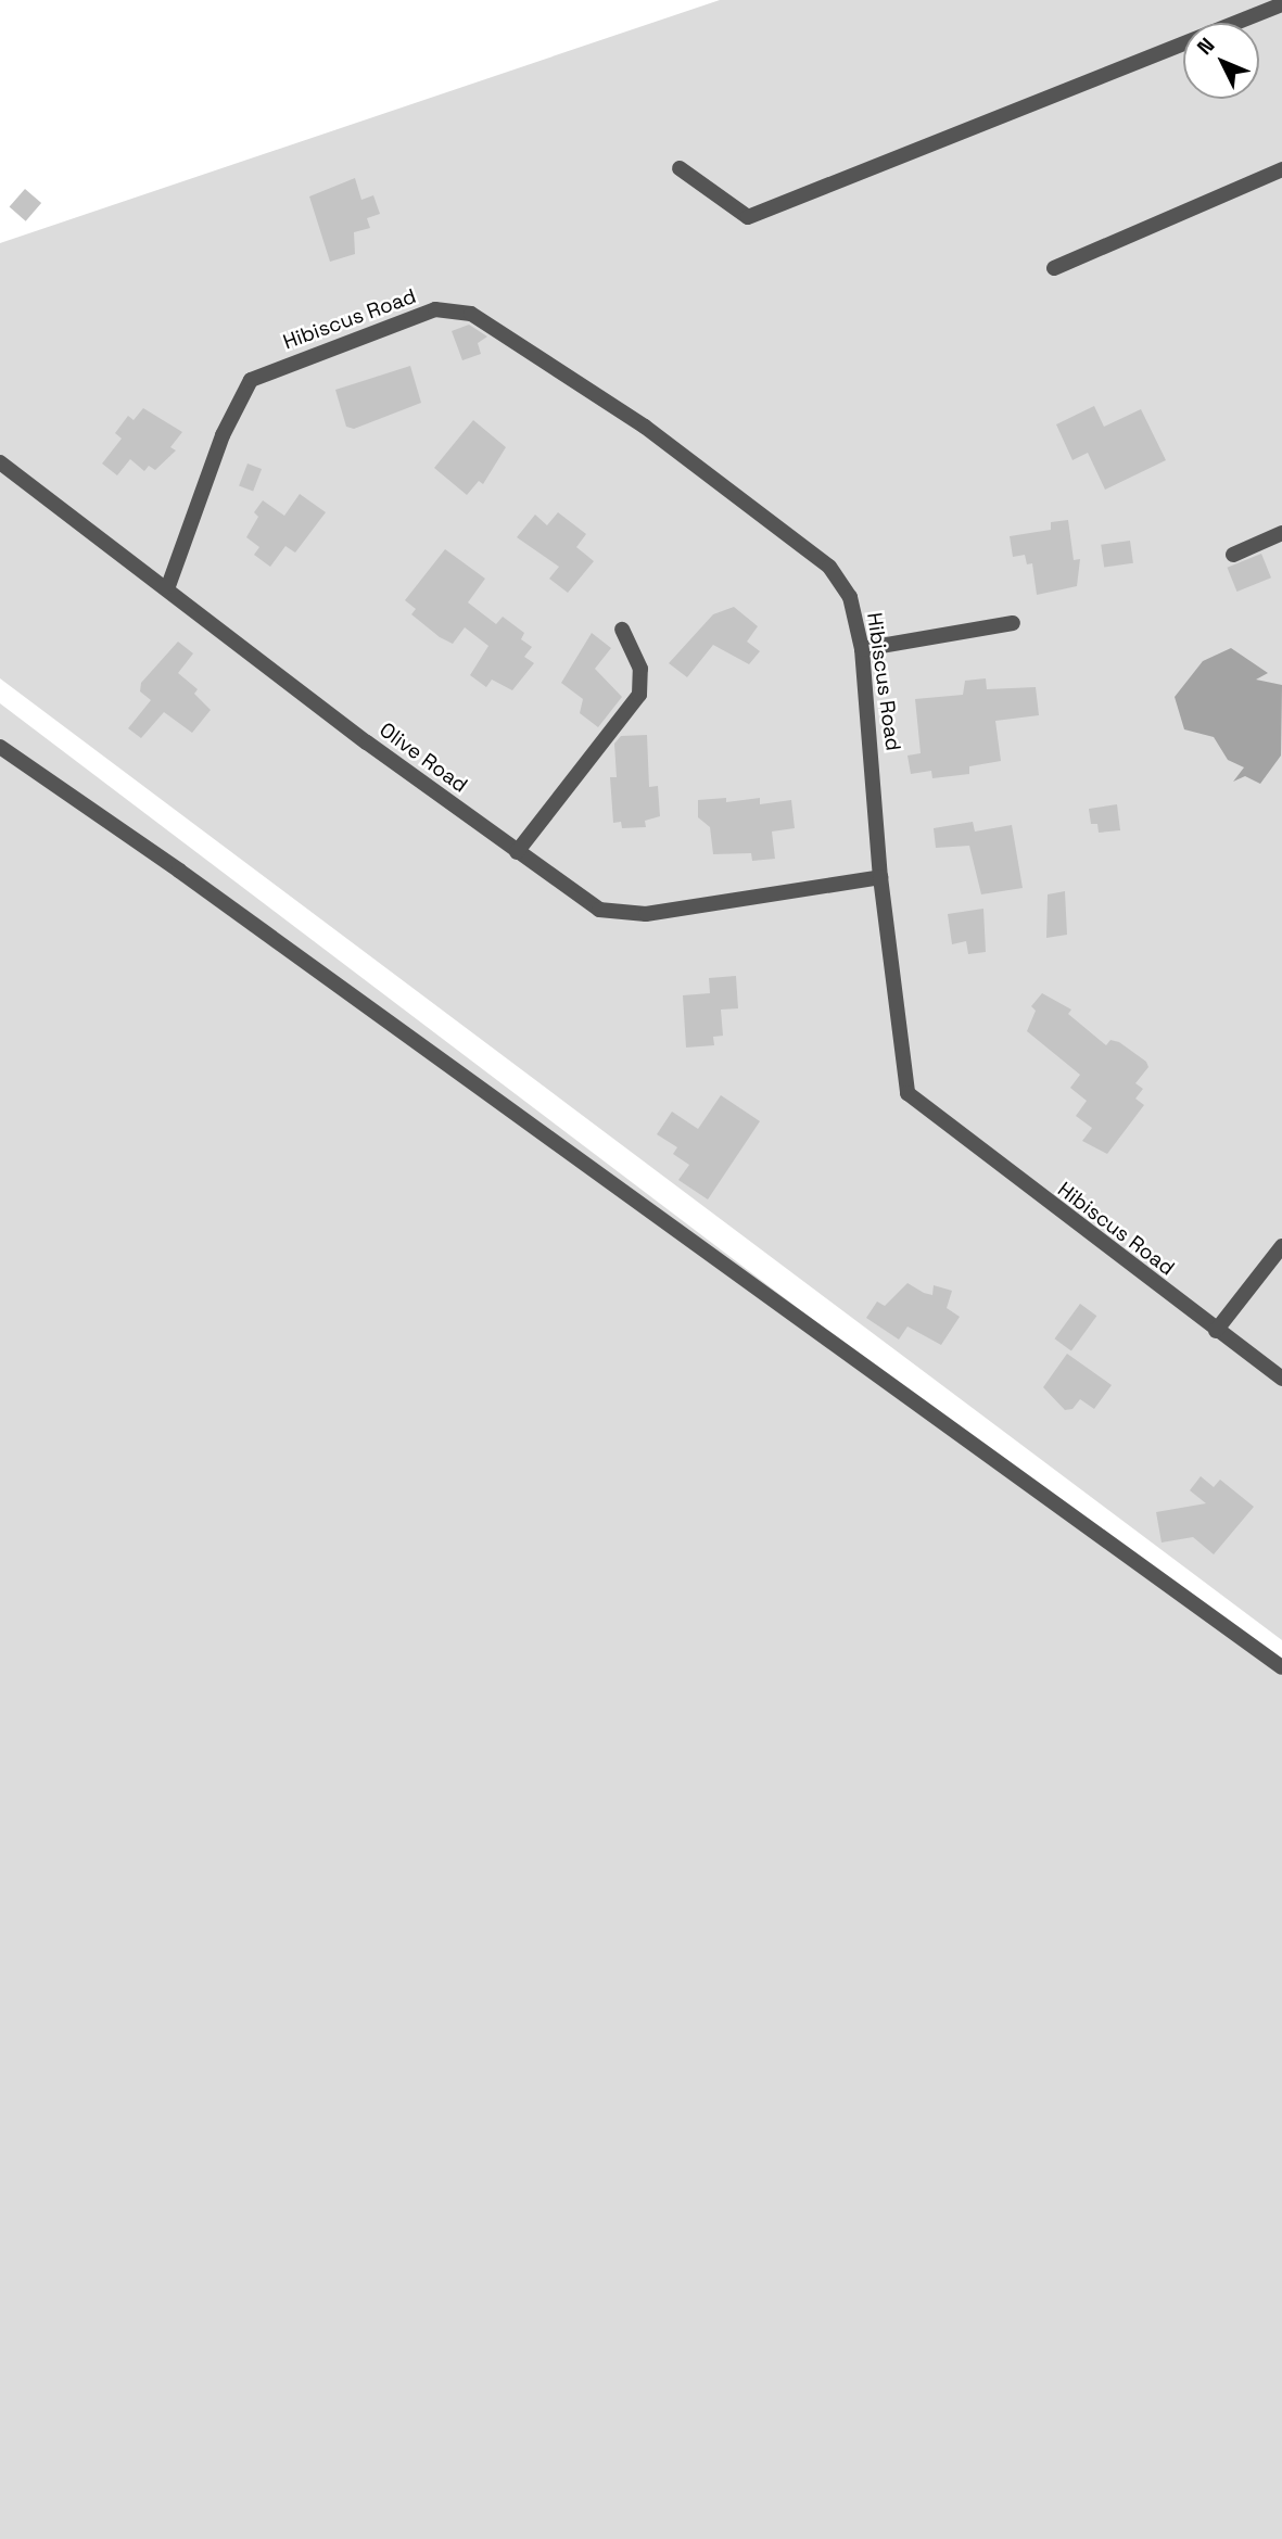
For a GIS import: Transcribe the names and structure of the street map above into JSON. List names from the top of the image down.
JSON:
{
  "streets": {
    "street": ["Hibiscus Road", "Olive Road"]
  },
  "crossings": [
    ["Hibiscus Road", "Olive Road"]
  ],
  "north": "top left"
}
